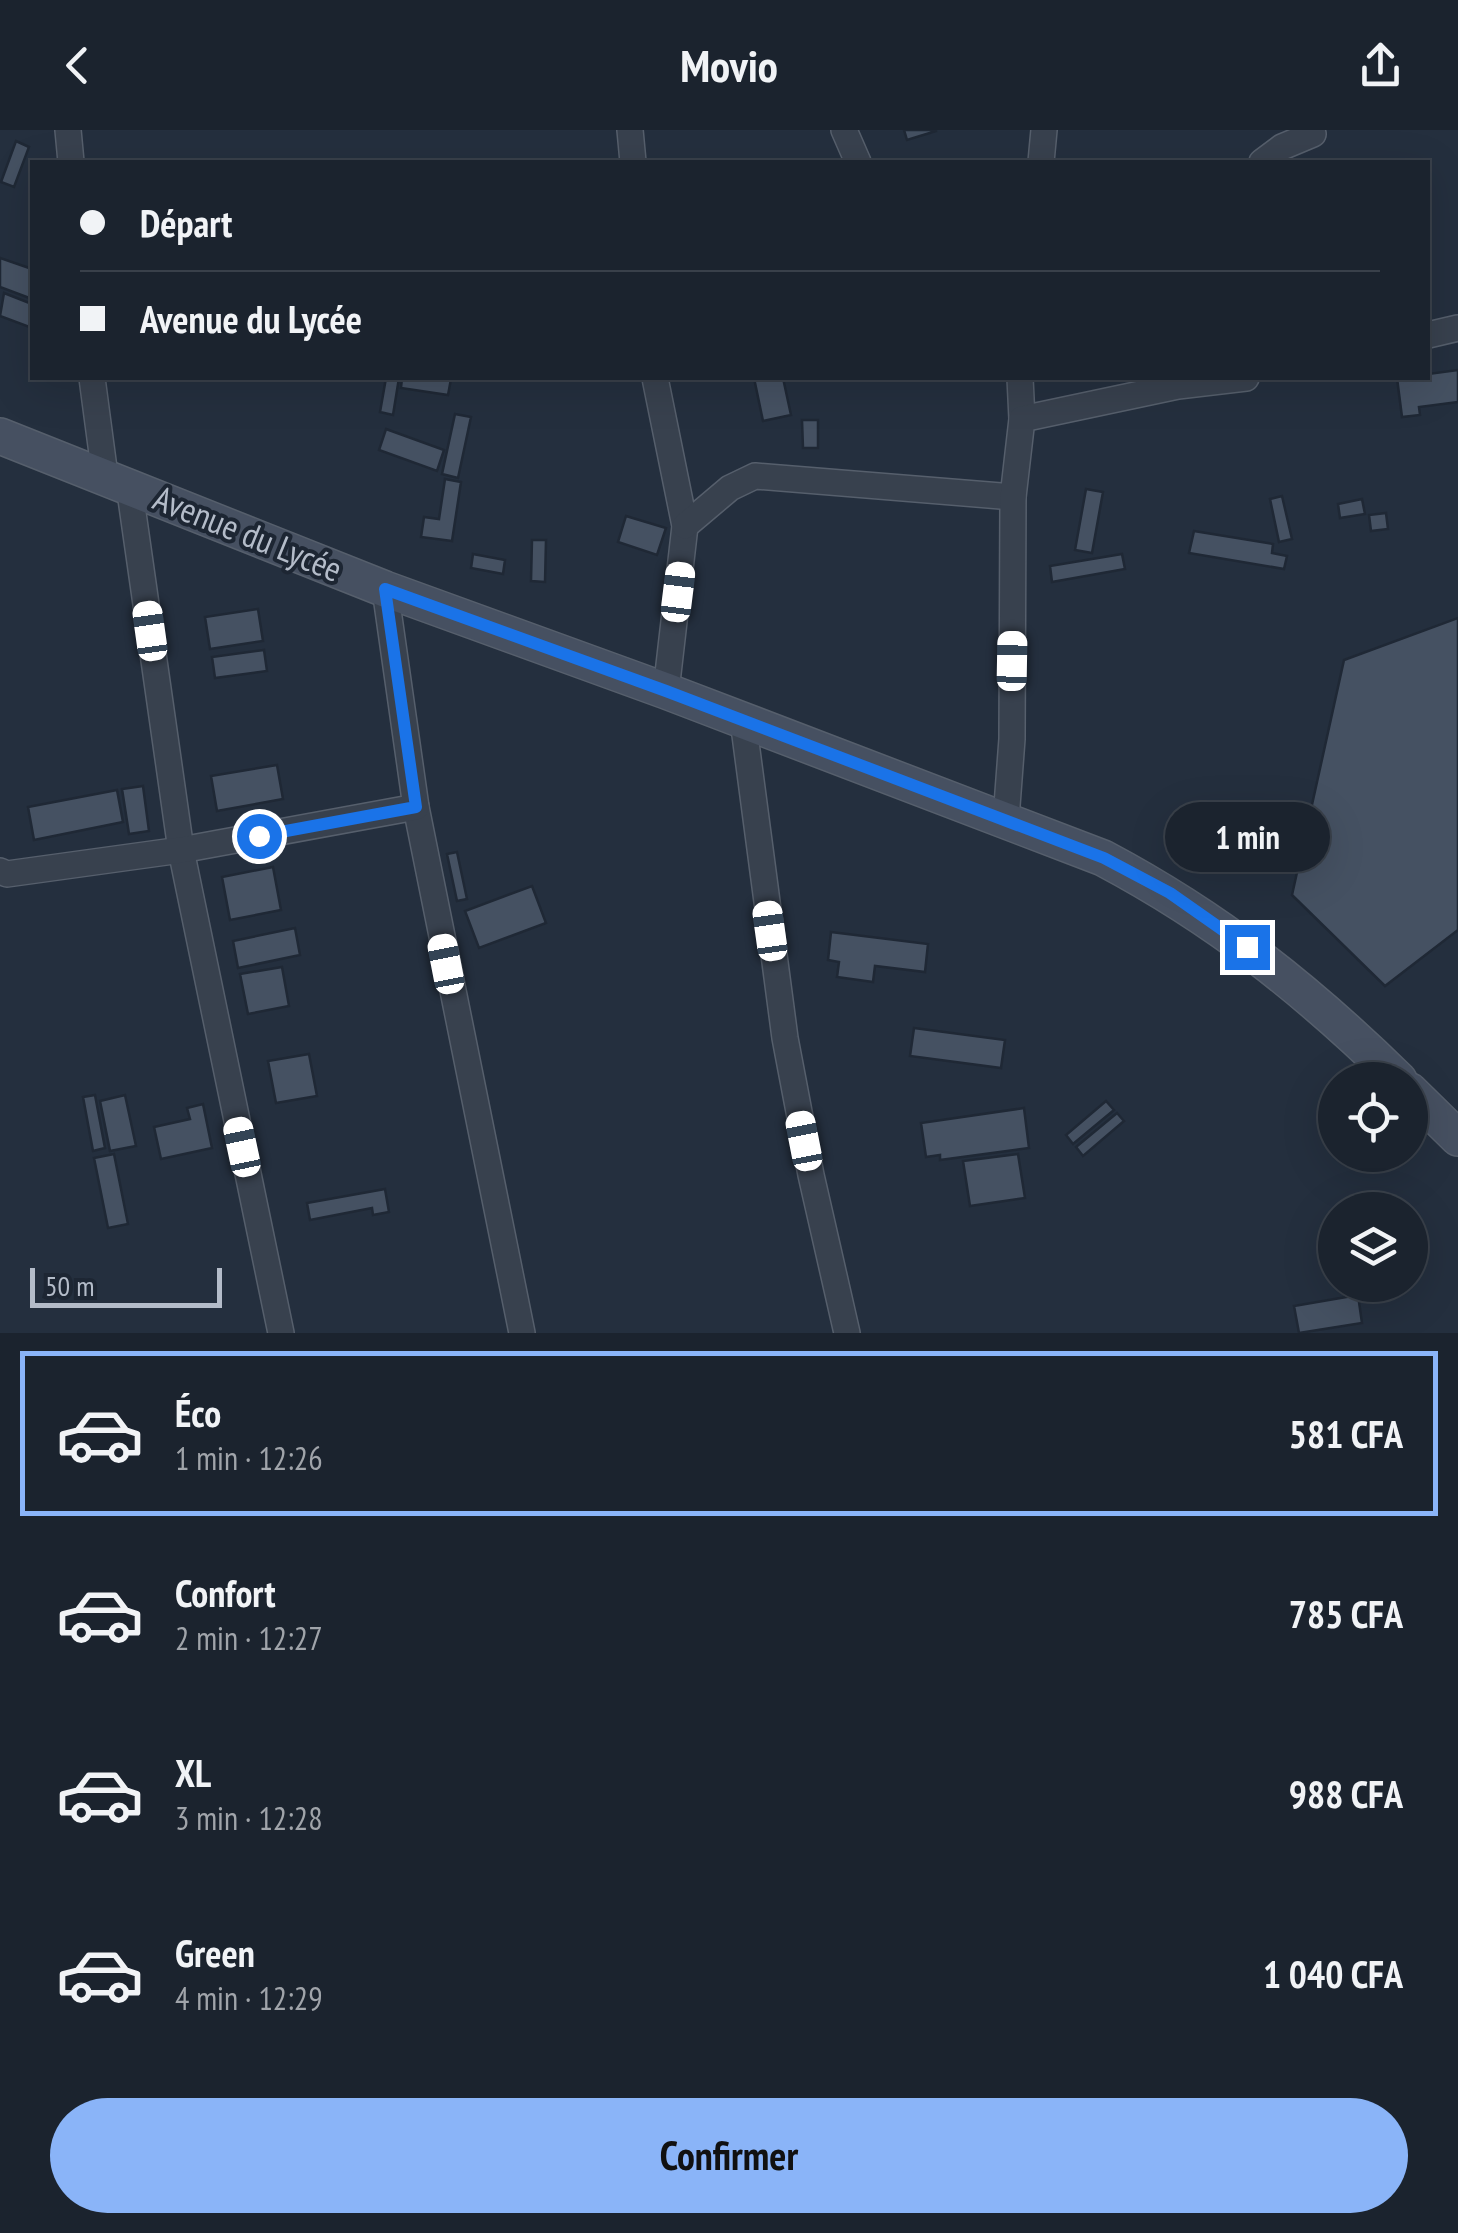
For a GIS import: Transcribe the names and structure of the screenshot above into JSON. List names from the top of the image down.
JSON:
{
  "streets": {
    "main road": ["Avenue du Lycée"]
  },
  "scale_bar": "50 m",
  "page": {
    "header": "Movio",
    "banner": ["Départ", "Avenue du Lycée"],
    "bubble": "1 min",
    "scale": "50 m",
    "list": [
      {
        "name": "Éco",
        "note": "1 min · 12:26",
        "value": "581 CFA"
      },
      {
        "name": "Confort",
        "note": "2 min · 12:27",
        "value": "785 CFA"
      },
      {
        "name": "XL",
        "note": "3 min · 12:28",
        "value": "988 CFA"
      },
      {
        "name": "Green",
        "note": "4 min · 12:29",
        "value": "1 040 CFA"
      }
    ],
    "buttons": "Confirmer"
  }
}
